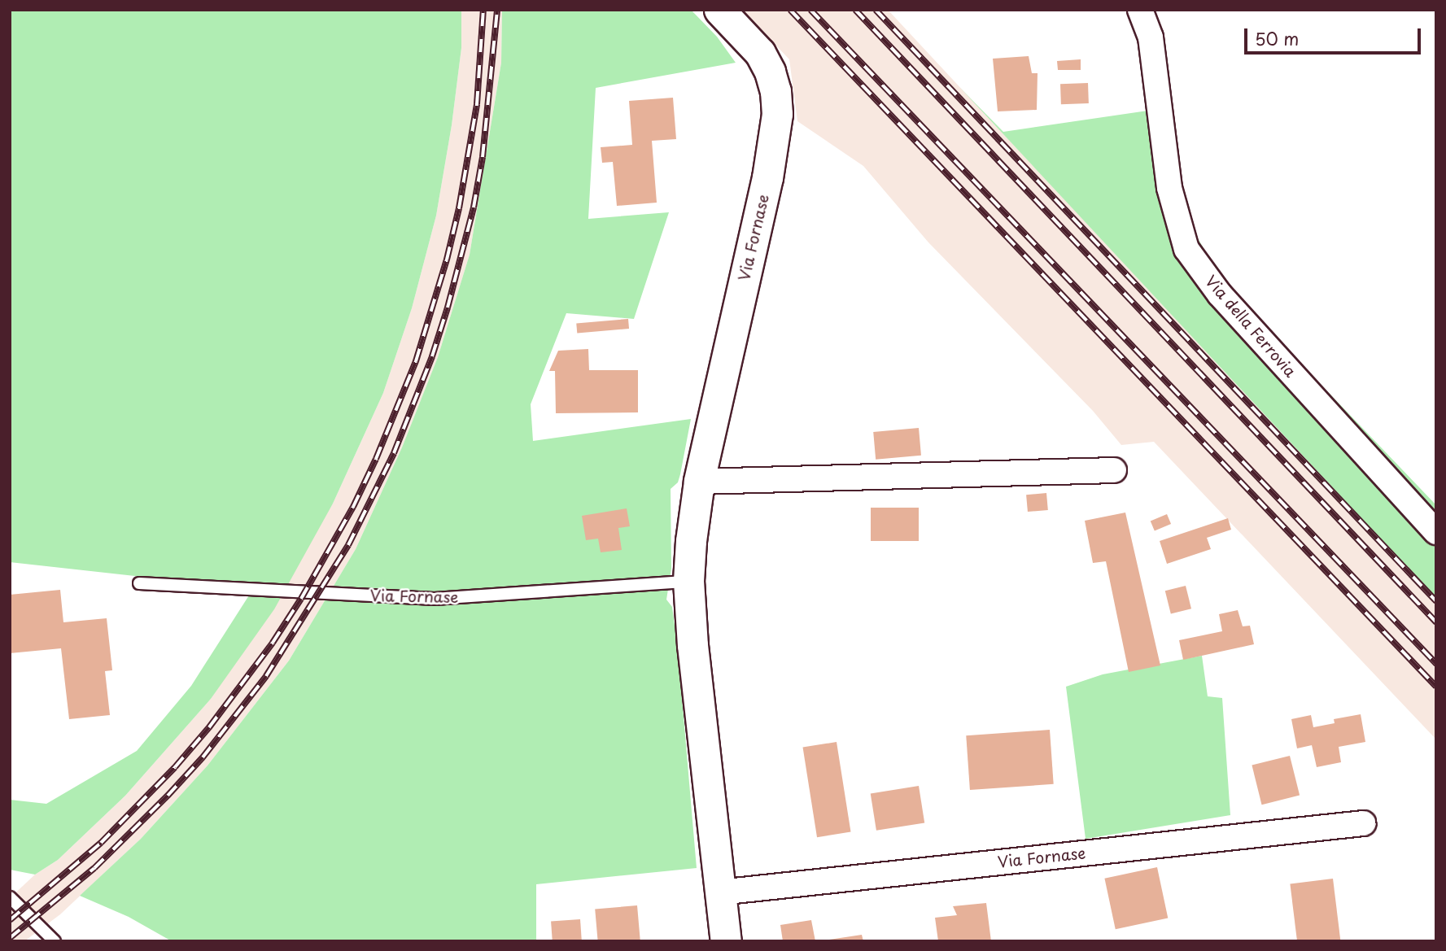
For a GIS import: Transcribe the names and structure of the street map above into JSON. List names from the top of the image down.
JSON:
{
  "streets": {
    "street": ["Via Fornase", "Via della Ferrovia"]
  },
  "scale_bar": "50 m"
}
